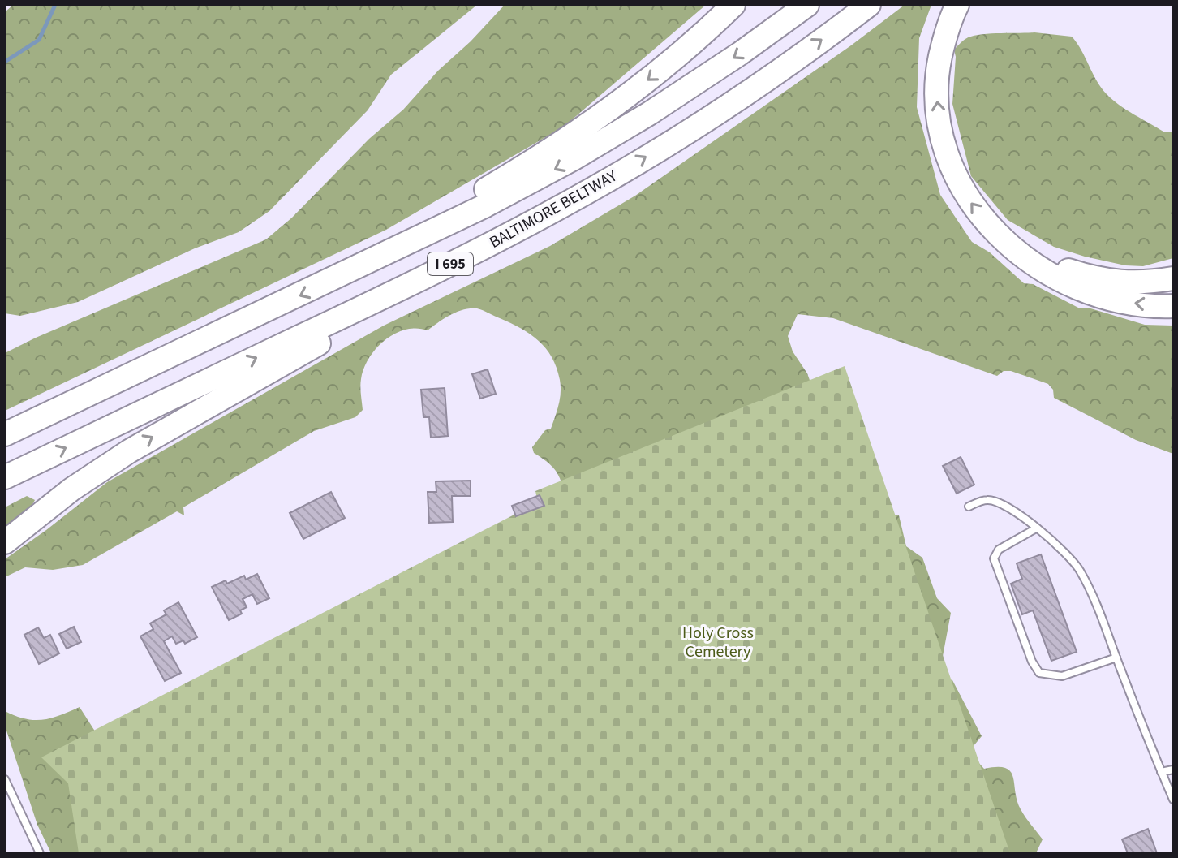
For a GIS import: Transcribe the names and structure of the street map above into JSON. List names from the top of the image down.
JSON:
{
  "streets": {
    "highway": ["BALTIMORE BELTWAY", "I 695"]
  },
  "parks": ["Holy Cross Cemetery"]
}
